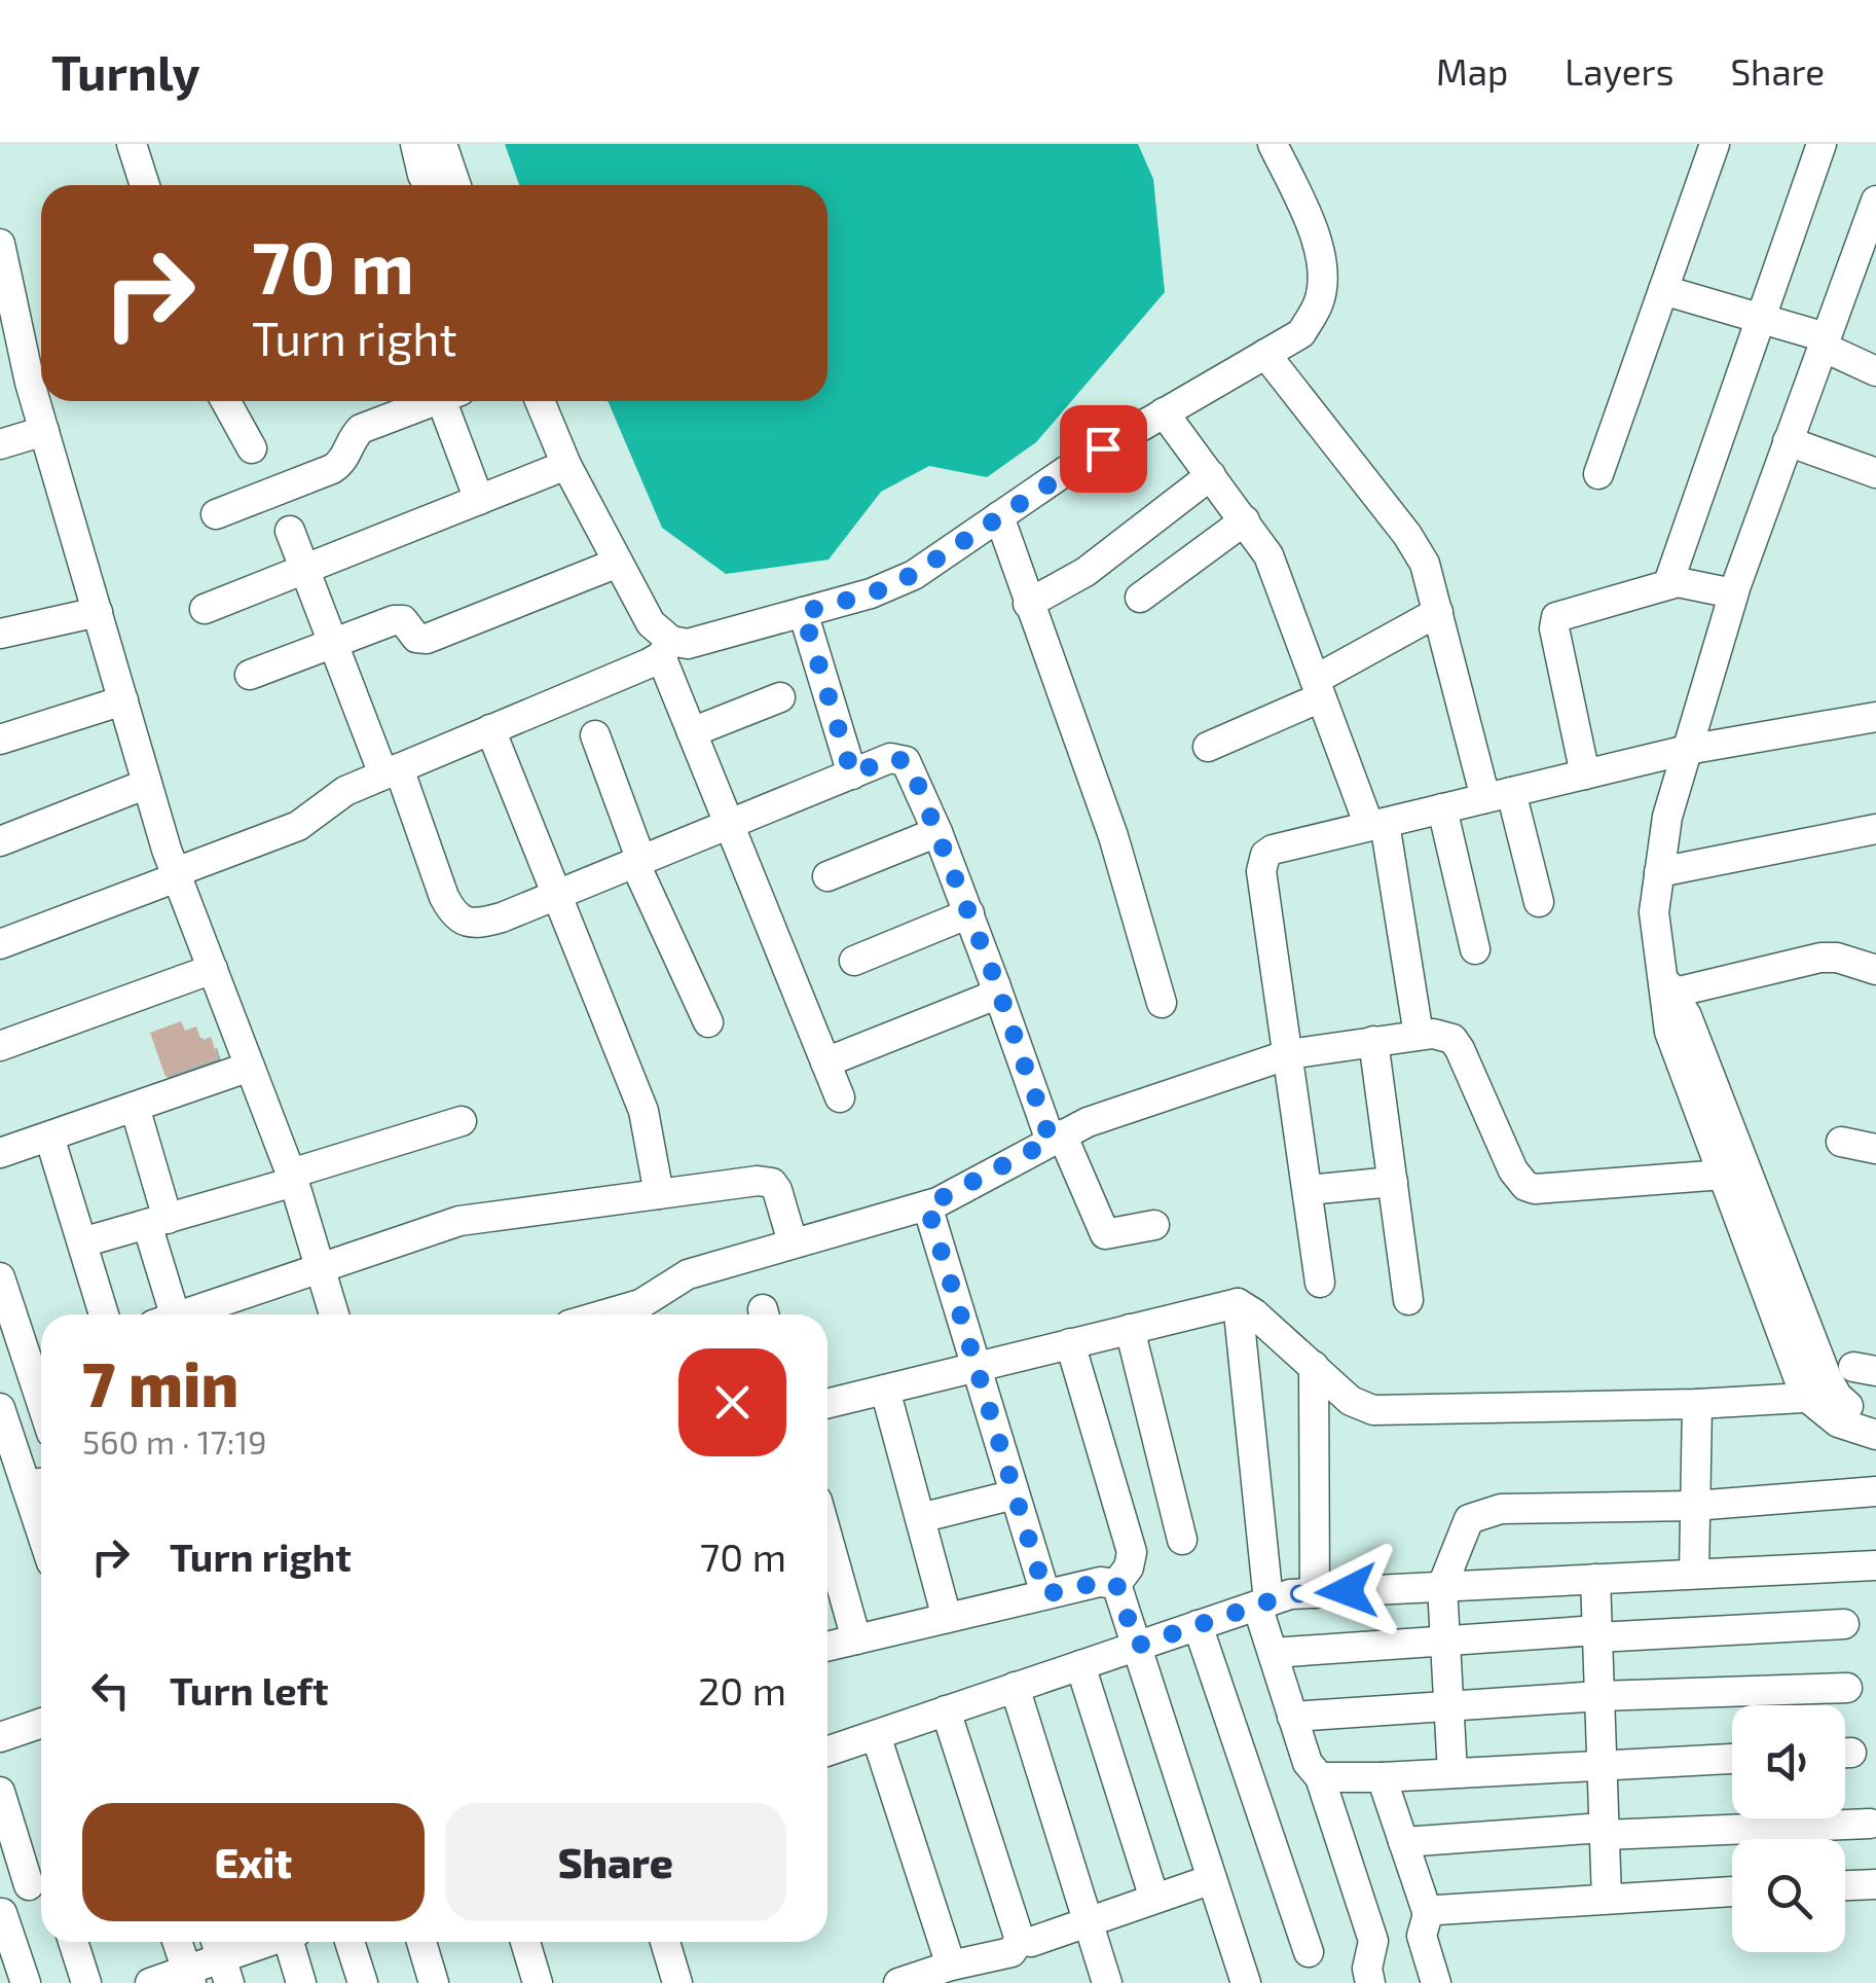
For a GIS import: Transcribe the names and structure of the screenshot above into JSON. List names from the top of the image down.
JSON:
{
  "page": {
    "header": "Turnly",
    "nav": ["Map", "Layers", "Share"],
    "turn": ["70 m", "Turn right"],
    "heading": ["7 min", "560 m · 17:19"],
    "list": [
      {
        "name": "Turn right",
        "value": "70 m"
      },
      {
        "name": "Turn left",
        "value": "20 m"
      }
    ],
    "buttons": ["Exit", "Share"]
  }
}
